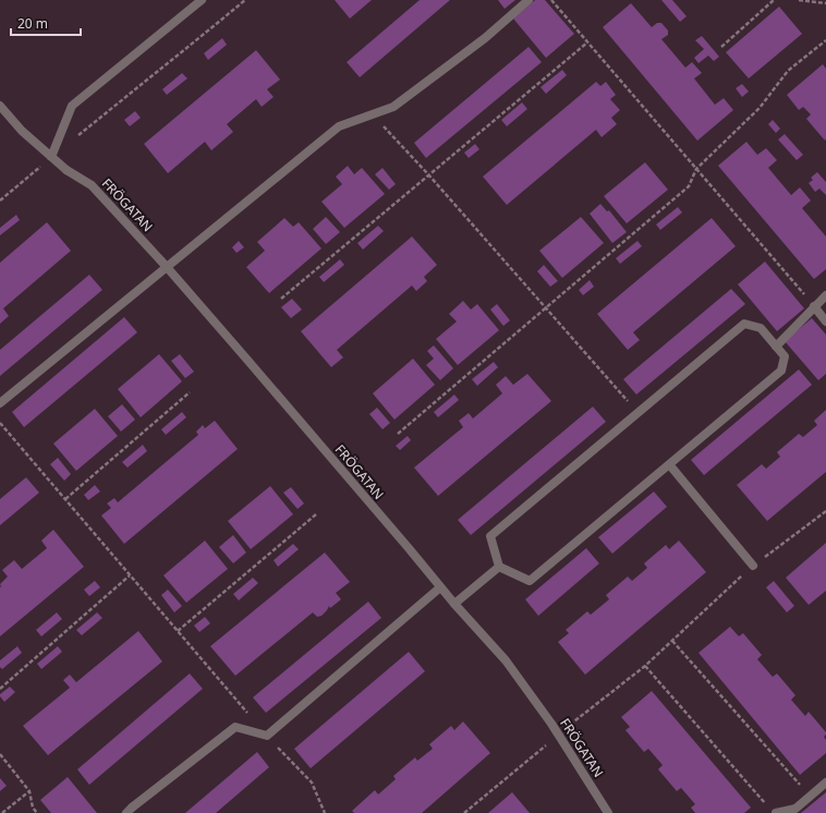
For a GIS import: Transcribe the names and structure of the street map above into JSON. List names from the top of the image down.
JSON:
{
  "streets": {
    "street": ["FRÖGATAN"]
  },
  "scale_bar": "20 m"
}
